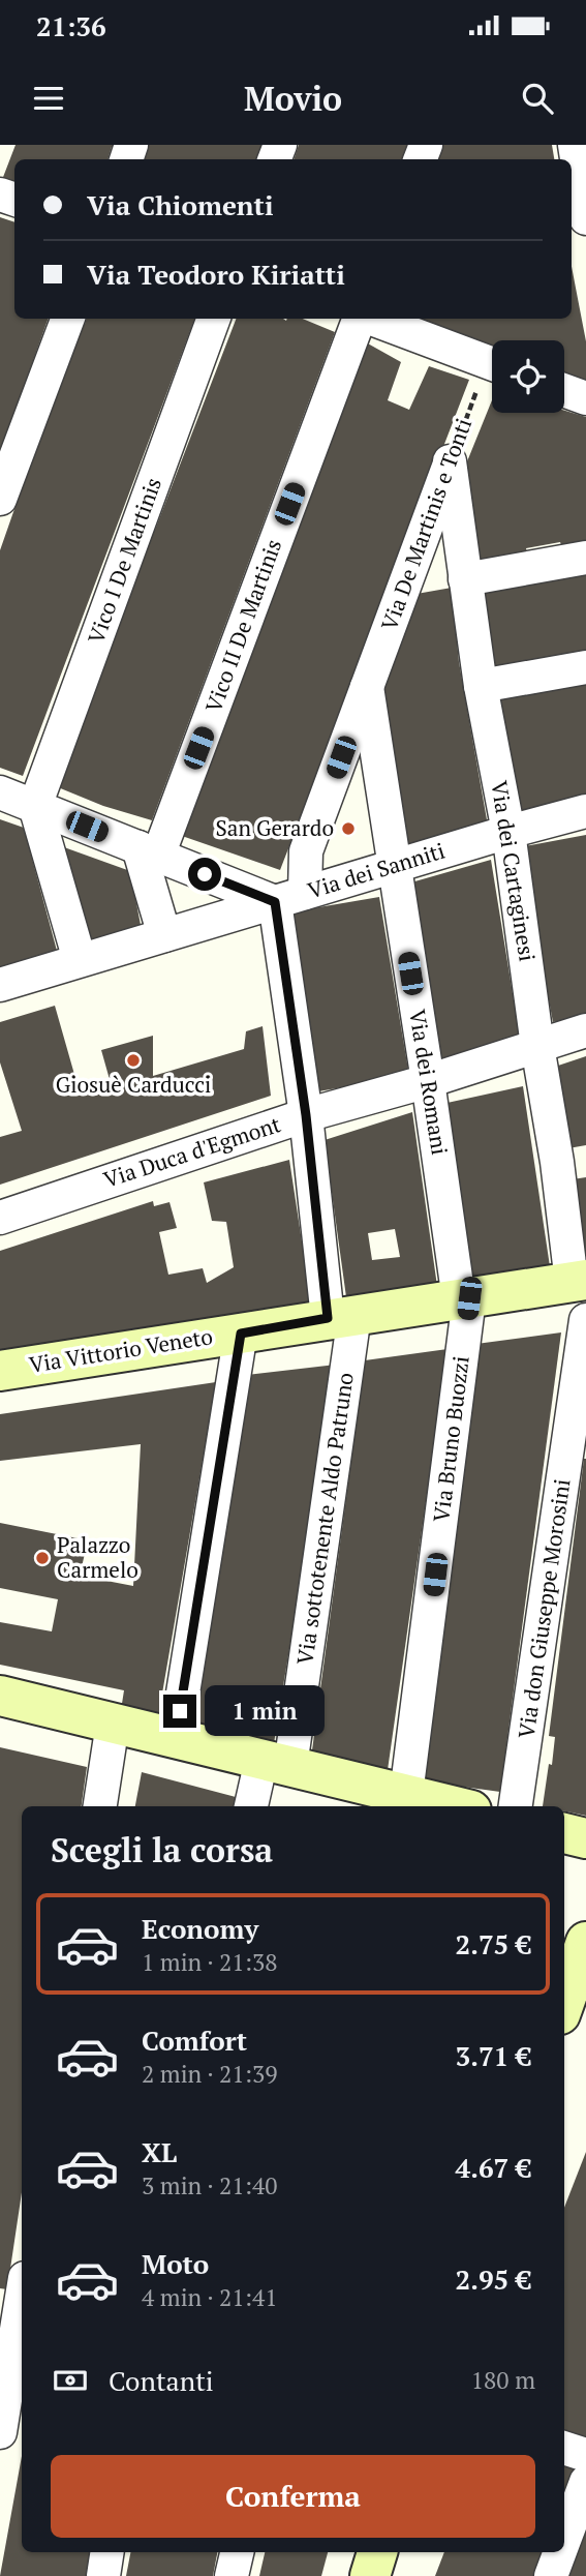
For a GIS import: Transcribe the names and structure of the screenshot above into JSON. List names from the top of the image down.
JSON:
{
  "streets": {
    "street": [
      "Via De Martinis e Tonti",
      "Vico I De Martinis",
      "Vico II De Martinis",
      "Via dei Sanniti",
      "Via dei Cartaginesi",
      "Via dei Romani",
      "Via Duca d'Egmont",
      "Via Vittorio Veneto",
      "Via Bruno Buozzi",
      "Via sottotenente Aldo Patruno",
      "Via don Giuseppe Morosini"
    ]
  },
  "crossings": [
    ["Via De Martinis e Tonti", "Via dei Sanniti"],
    ["Via De Martinis e Tonti", "Via dei Cartaginesi"],
    ["Via De Martinis e Tonti", "Via dei Romani"],
    ["Via De Martinis e Tonti", "Via sottotenente Aldo Patruno"],
    ["Via dei Sanniti", "Via dei Cartaginesi"],
    ["Via dei Sanniti", "Via dei Romani"],
    ["Via dei Sanniti", "Via sottotenente Aldo Patruno"],
    ["Via dei Cartaginesi", "Via Duca d'Egmont"],
    ["Via dei Cartaginesi", "Via Vittorio Veneto"],
    ["Via dei Romani", "Via Duca d'Egmont"],
    ["Via dei Romani", "Via Vittorio Veneto"],
    ["Via dei Romani", "Via Bruno Buozzi"],
    ["Via Duca d'Egmont", "Via sottotenente Aldo Patruno"],
    ["Via Vittorio Veneto", "Via Bruno Buozzi"],
    ["Via Vittorio Veneto", "Via sottotenente Aldo Patruno"]
  ],
  "places": ["San Gerardo", "Giosuè Carducci", "Palazzo Carmelo"],
  "page": {
    "status": "21:36",
    "header": "Movio",
    "banner": ["Via Chiomenti", "Via Teodoro Kiriatti"],
    "bubble": "1 min",
    "heading": "Scegli la corsa",
    "list": [
      {
        "name": "Economy",
        "note": "1 min · 21:38",
        "value": "2.75 €"
      },
      {
        "name": "Comfort",
        "note": "2 min · 21:39",
        "value": "3.71 €"
      },
      {
        "name": "XL",
        "note": "3 min · 21:40",
        "value": "4.67 €"
      },
      {
        "name": "Moto",
        "note": "4 min · 21:41",
        "value": "2.95 €"
      }
    ],
    "pay": ["Contanti", "180 m"],
    "buttons": "Conferma"
  }
}
